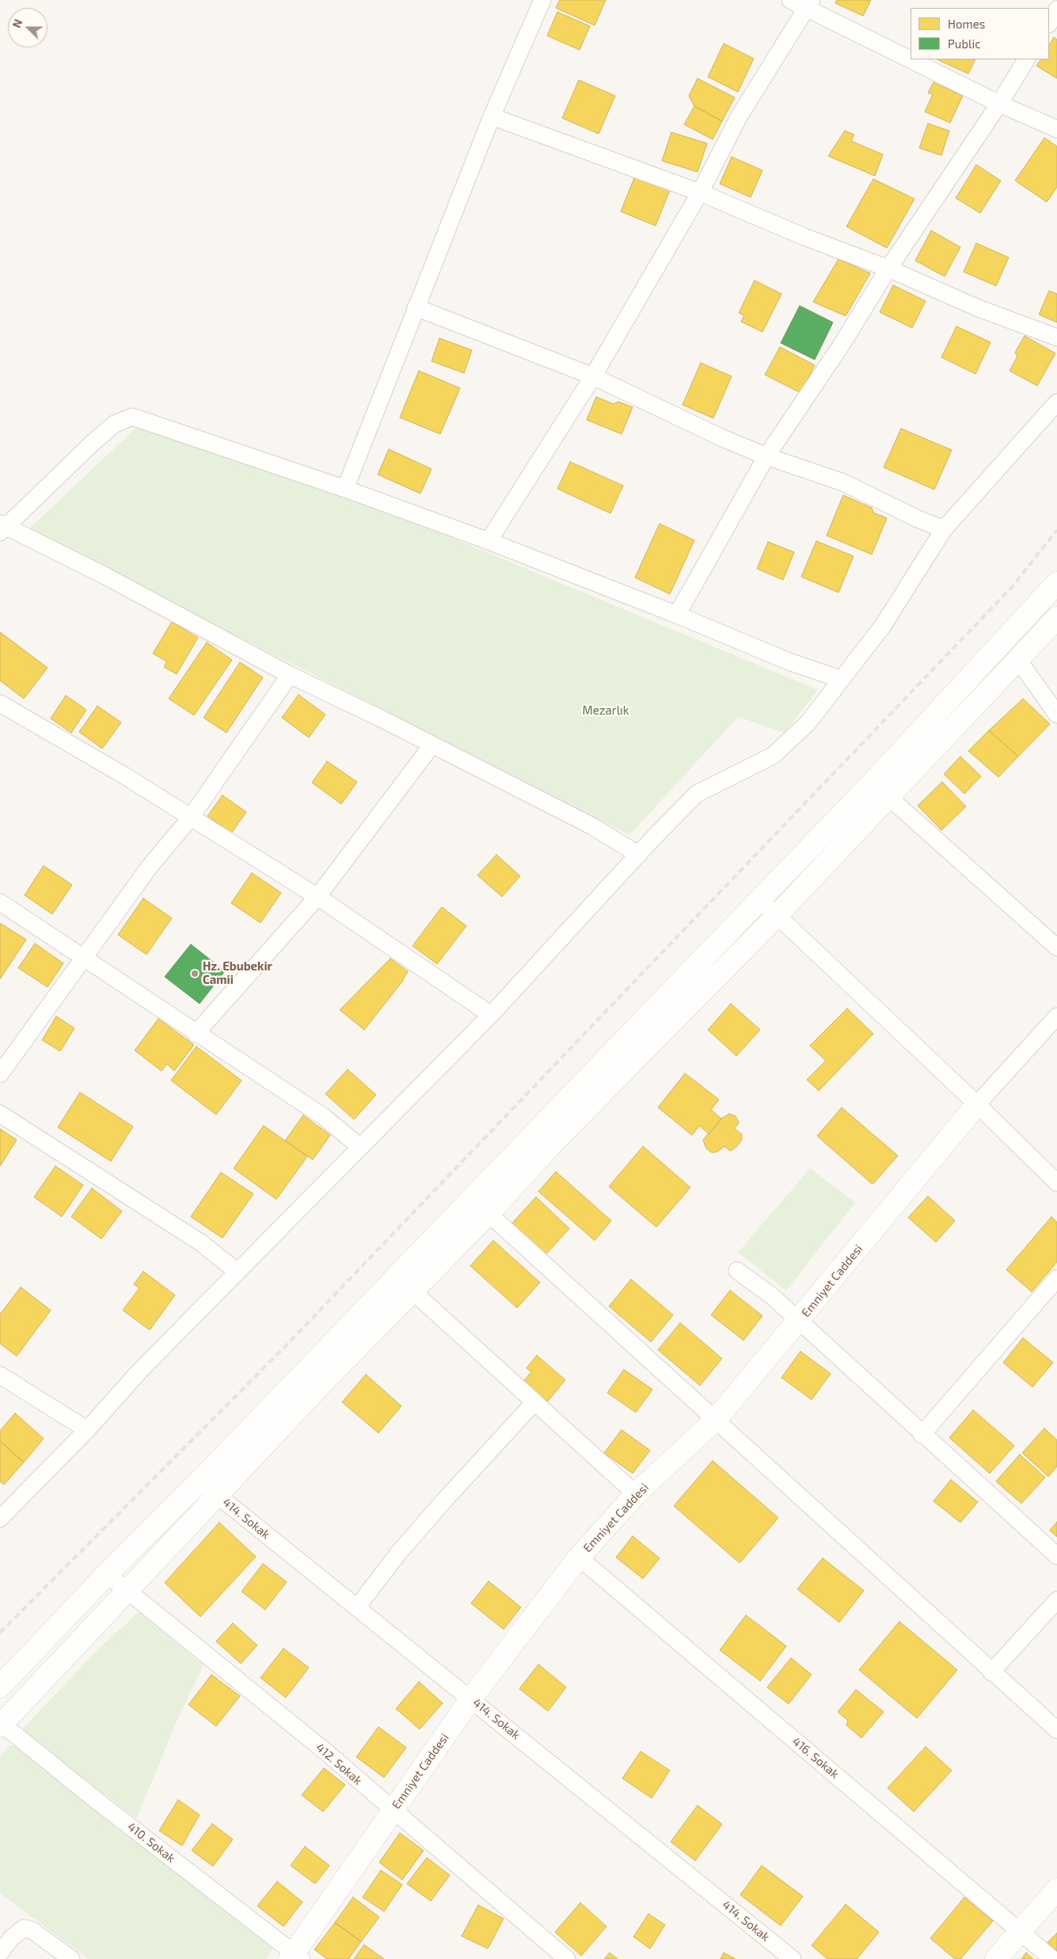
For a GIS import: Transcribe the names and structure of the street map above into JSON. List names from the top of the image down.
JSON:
{
  "streets": {
    "street": [
      "Emniyet Caddesi",
      "414. Sokak",
      "416. Sokak",
      "412. Sokak",
      "410. Sokak"
    ]
  },
  "crossings": [
    ["Emniyet Caddesi", "414. Sokak"],
    ["Emniyet Caddesi", "416. Sokak"],
    ["Emniyet Caddesi", "412. Sokak"],
    ["Emniyet Caddesi", "410. Sokak"]
  ],
  "parks": ["Mezarlık"],
  "places": ["Hz. Ebubekir Camii"],
  "legend": ["Homes", "Public"],
  "north": "left"
}
